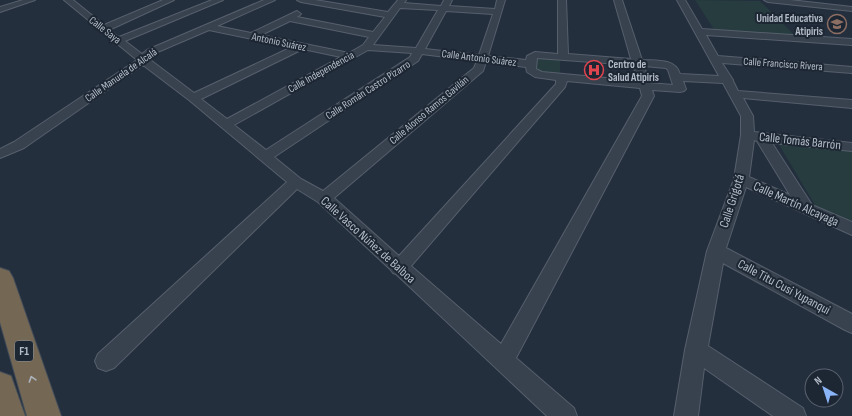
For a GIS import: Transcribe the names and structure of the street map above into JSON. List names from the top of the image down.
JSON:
{
  "streets": {
    "highway": ["F1"],
    "street": [
      "Calle Saya",
      "Antonio Suárez",
      "Calle Antonio Suárez",
      "Calle Francisco Rivera",
      "Calle Independencia",
      "Calle Manuela de Alcalá",
      "Calle Román Castro Pizarro",
      "Calle Alonso Ramos Gavilán",
      "Calle Tomás Barrón",
      "Calle Grigotá",
      "Calle Martín Alcayaga",
      "Calle Vasco Núñez de Balboa",
      "Calle Titu Cusi Yupanqui"
    ]
  },
  "crossings": [
    ["Calle Saya", "Calle Manuela de Alcalá"],
    ["Calle Saya", "Calle Vasco Núñez de Balboa"],
    ["Antonio Suárez", "Calle Independencia"],
    ["Antonio Suárez", "Calle Manuela de Alcalá"],
    ["Calle Antonio Suárez", "Calle Independencia"],
    ["Calle Antonio Suárez", "Calle Román Castro Pizarro"],
    ["Calle Antonio Suárez", "Calle Alonso Ramos Gavilán"],
    ["Calle Francisco Rivera", "Calle Grigotá"],
    ["Calle Independencia", "Calle Vasco Núñez de Balboa"],
    ["Calle Manuela de Alcalá", "Calle Vasco Núñez de Balboa"],
    ["Calle Román Castro Pizarro", "Calle Vasco Núñez de Balboa"],
    ["Calle Alonso Ramos Gavilán", "Calle Vasco Núñez de Balboa"],
    ["Calle Tomás Barrón", "Calle Grigotá"],
    ["Calle Grigotá", "Calle Martín Alcayaga"],
    ["Calle Grigotá", "Calle Titu Cusi Yupanqui"]
  ],
  "places": {
    "school or university": ["Unidad Educativa Atipiris"],
    "hospital": ["Centro de Salud Atipiris"]
  },
  "north": "top left"
}
